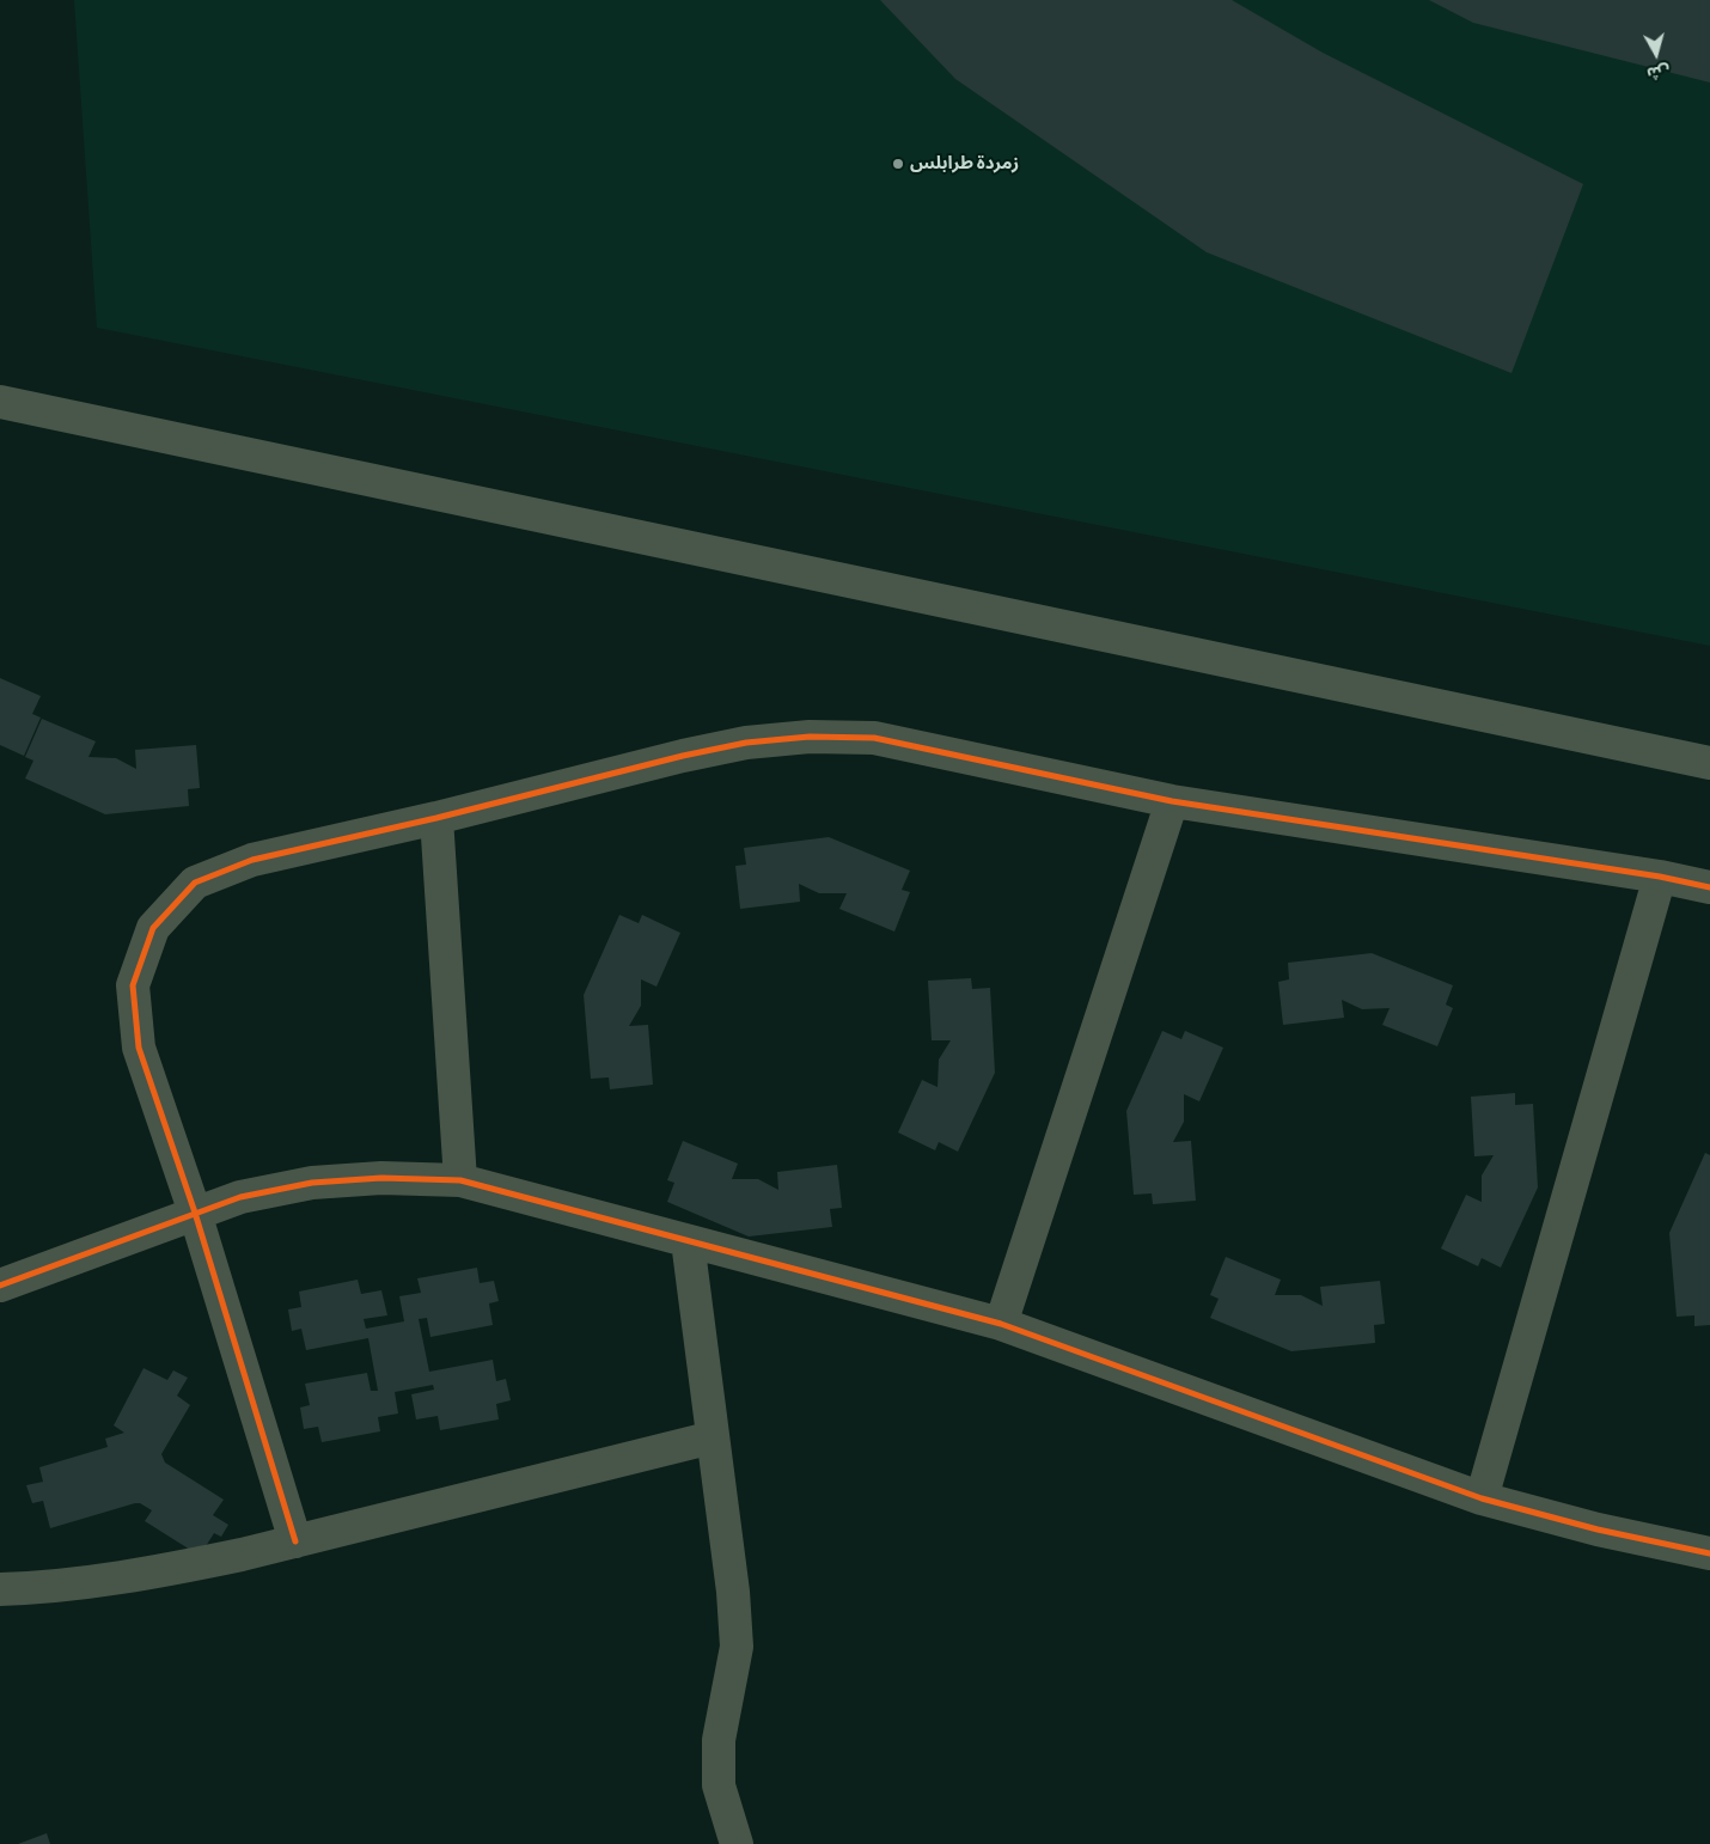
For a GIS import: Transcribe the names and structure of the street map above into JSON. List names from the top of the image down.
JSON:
{
  "places": ["زمردة طرابلس"],
  "north": "bottom"
}
